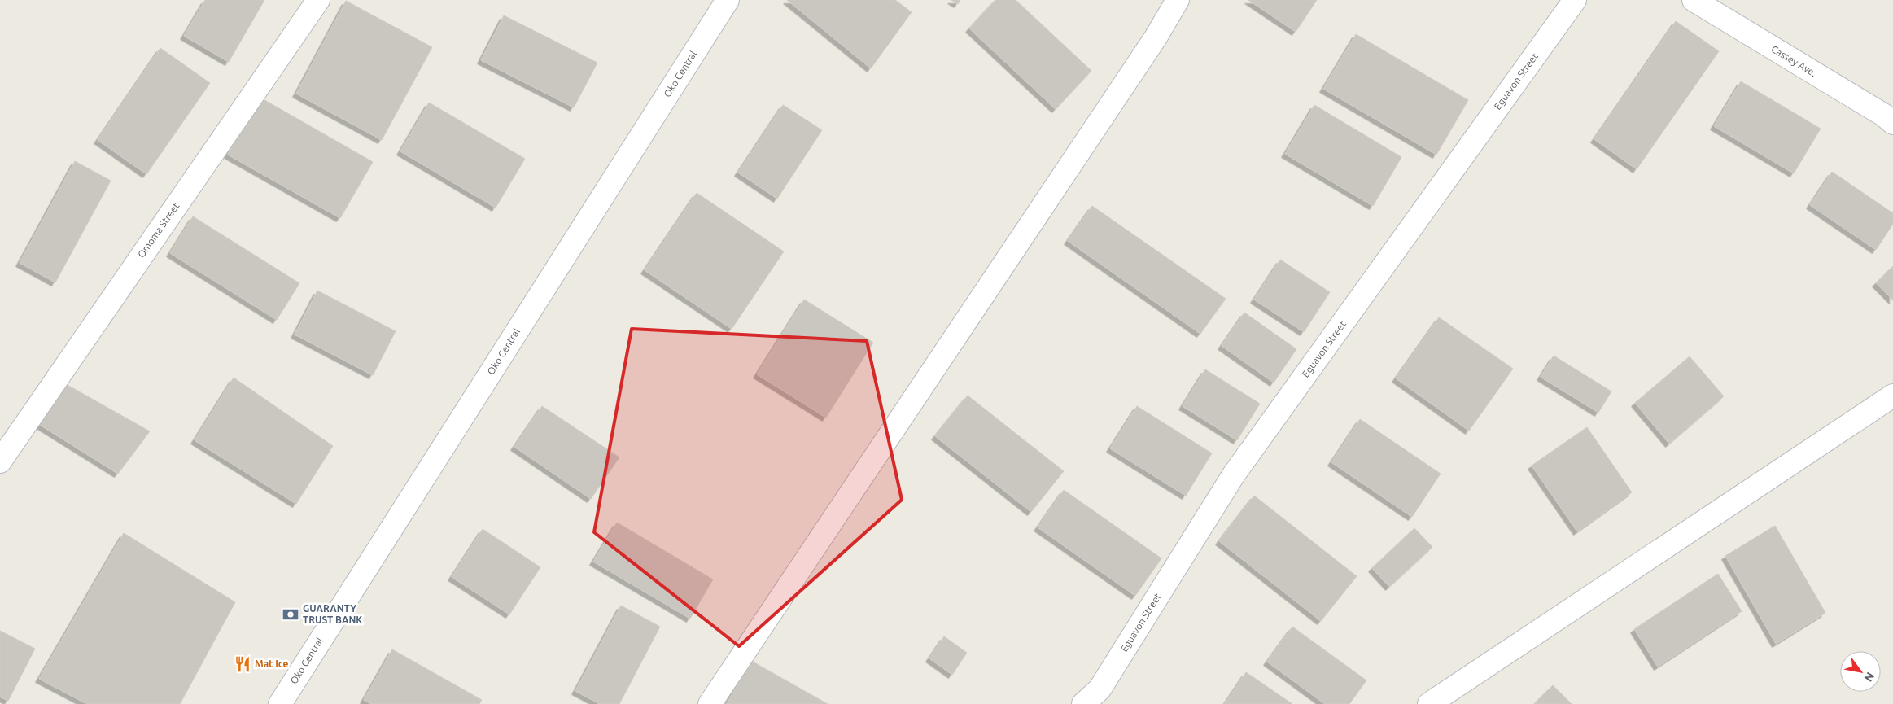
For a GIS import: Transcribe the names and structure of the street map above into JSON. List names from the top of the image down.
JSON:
{
  "streets": {
    "street": [
      "Cassey Ave.",
      "Oko Central",
      "Eguavon Street",
      "Omoma Street"
    ]
  },
  "places": {
    "bank": ["GUARANTY TRUST BANK"],
    "restaurant": ["Mat Ice"]
  },
  "north": "bottom right"
}
